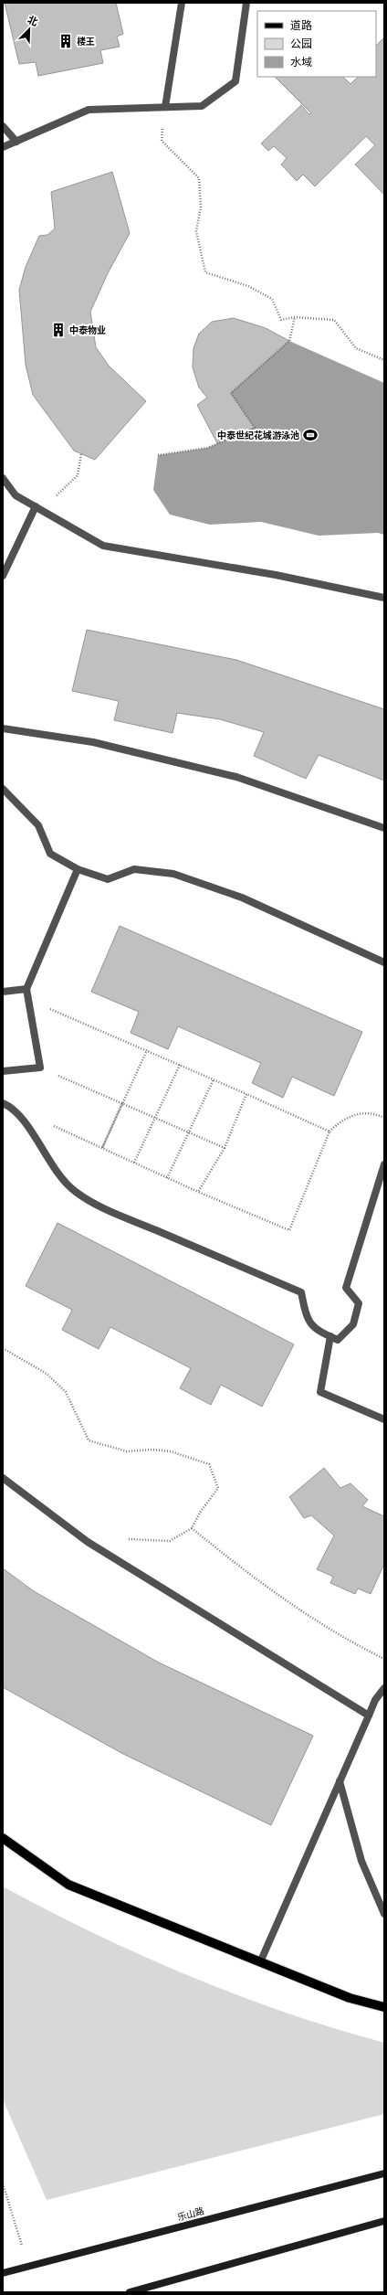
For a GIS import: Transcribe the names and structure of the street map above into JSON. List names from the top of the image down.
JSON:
{
  "streets": {
    "main road": ["乐山路"]
  },
  "places": {
    "building": ["楼王", "中泰物业"],
    "sports": ["中泰世纪花城游泳池"]
  },
  "legend": ["道路", "公园", "水域"],
  "north": "top right"
}
